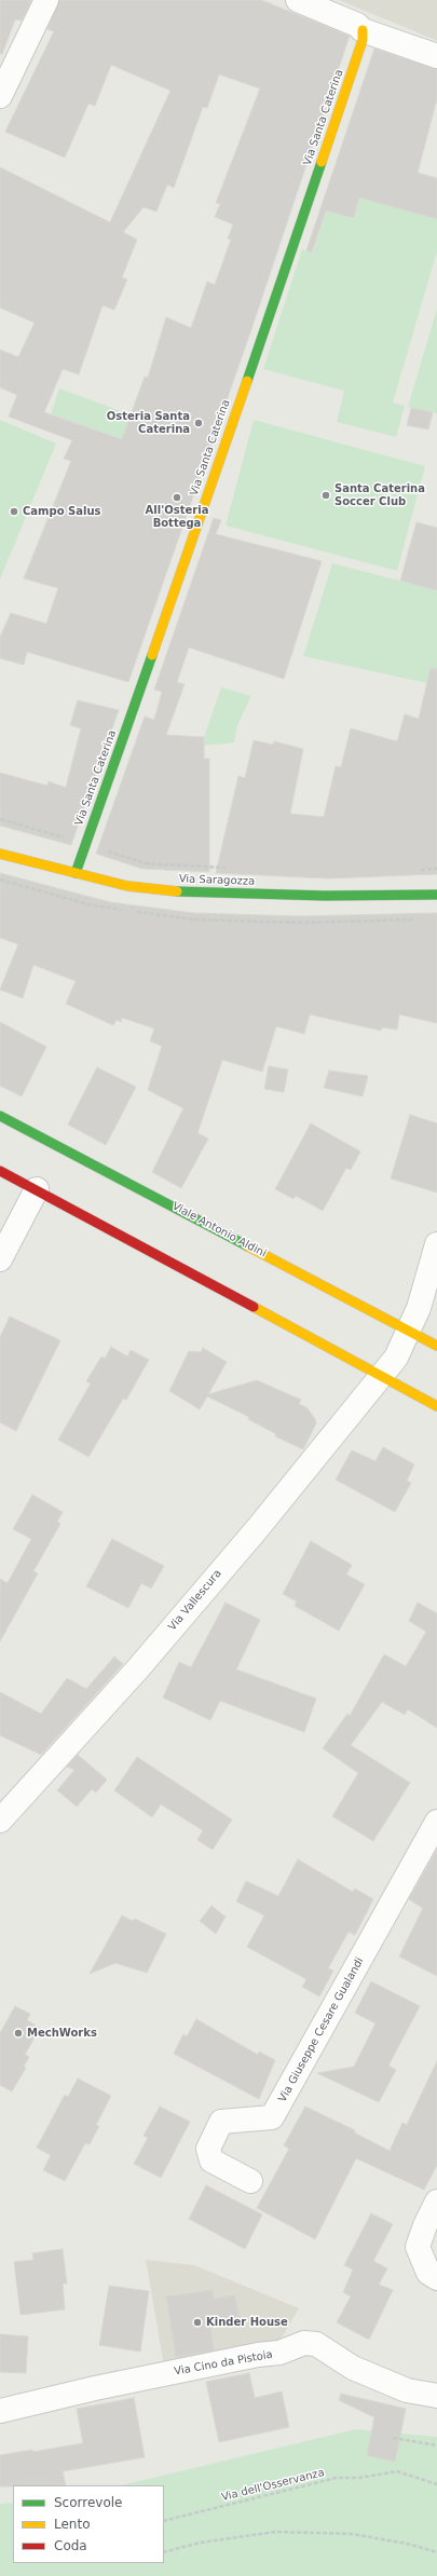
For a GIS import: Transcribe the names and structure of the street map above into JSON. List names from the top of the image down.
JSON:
{
  "streets": {
    "street": [
      "Via Santa Caterina",
      "Via Saragozza",
      "Viale Antonio Aldini",
      "Via Vallescura",
      "Via Giuseppe Cesare Gualandi",
      "Via Cino da Pistoia"
    ],
    "path": ["Via dell'Osservanza"]
  },
  "crossings": [
    ["Via Santa Caterina", "Via Saragozza"],
    ["Viale Antonio Aldini", "Via Vallescura"]
  ],
  "places": [
    "Osteria Santa Caterina",
    "Santa Caterina Soccer Club",
    "All'Osteria Bottega",
    "Campo Salus",
    "MechWorks",
    "Kinder House"
  ],
  "legend": ["Scorrevole", "Lento", "Coda"]
}
